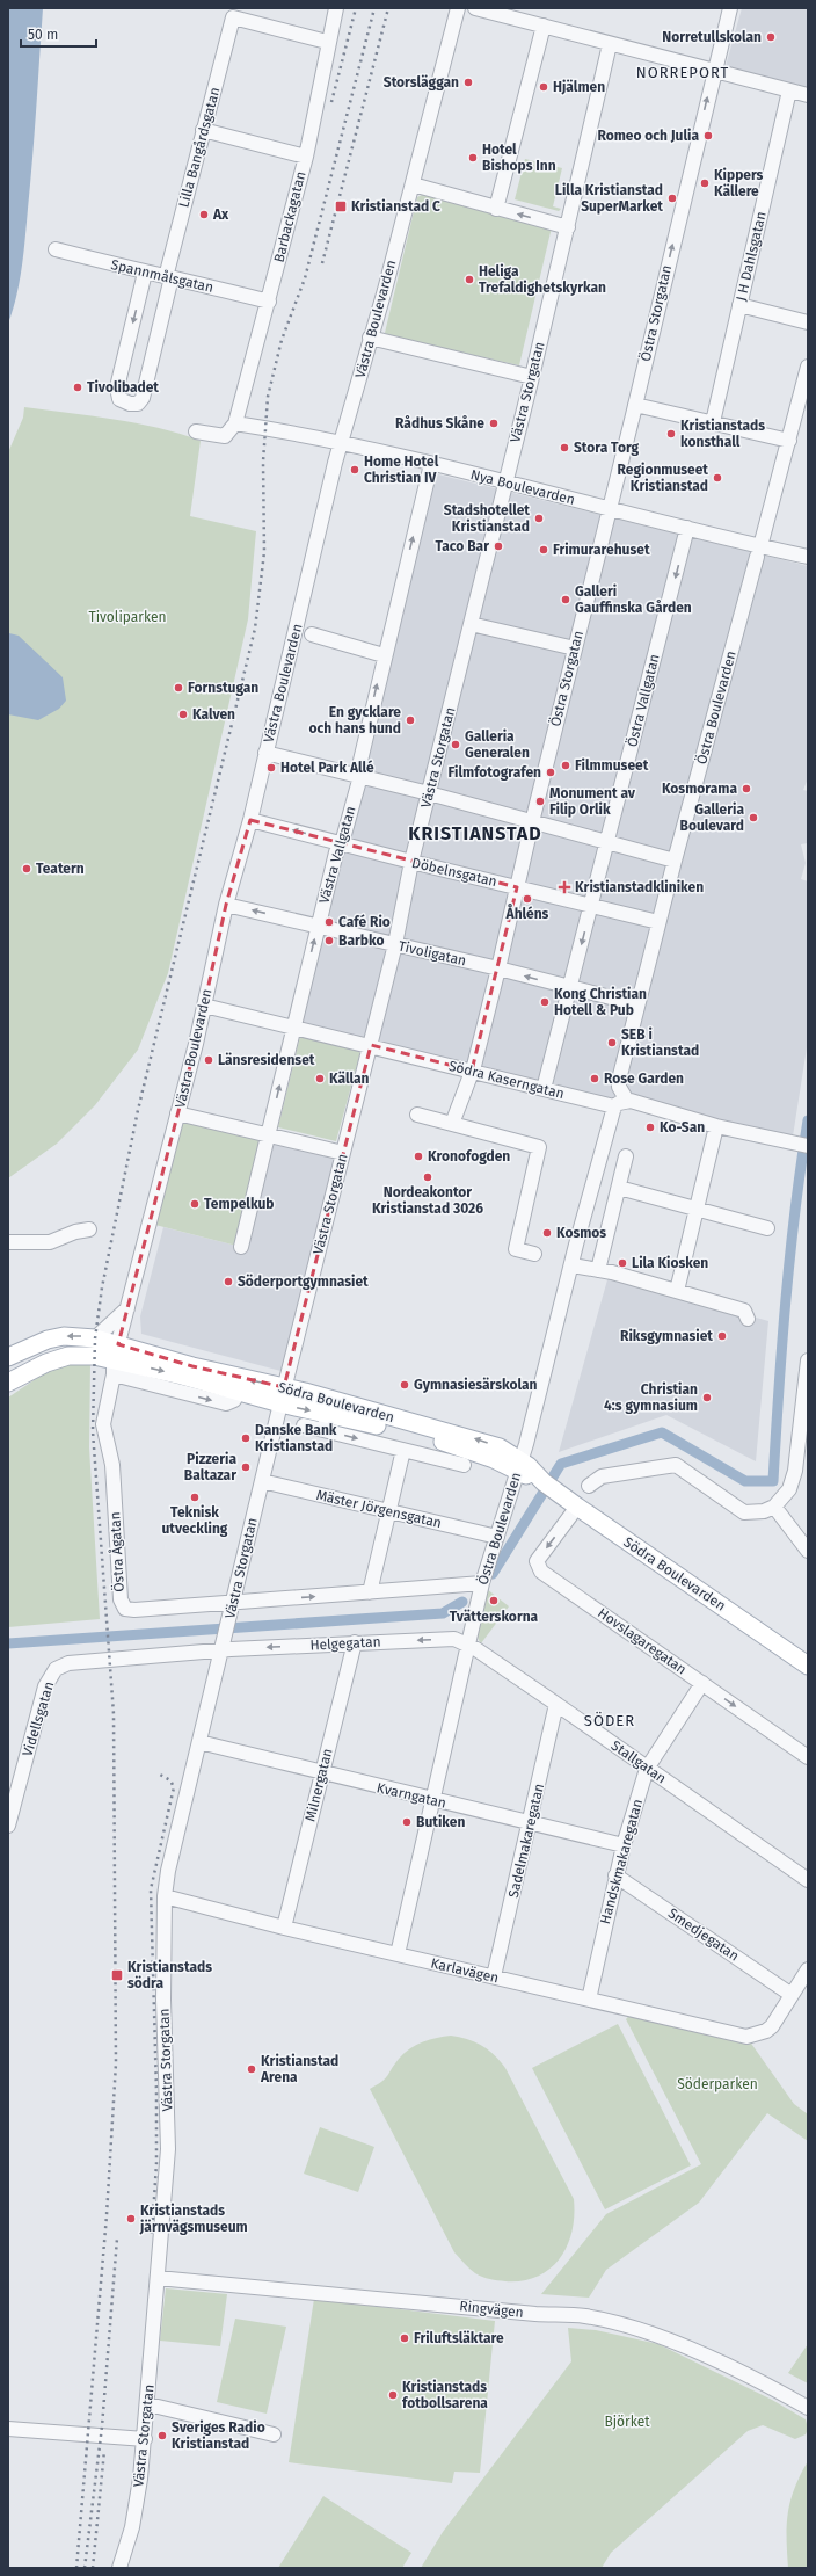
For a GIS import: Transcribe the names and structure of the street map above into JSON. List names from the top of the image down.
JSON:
{
  "streets": {
    "main road": ["Södra Boulevarden"],
    "street": [
      "Lilla Bangårdsgatan",
      "Barbackagatan",
      "J H Dahlsgatan",
      "Spannmålsgatan",
      "Östra Storgatan",
      "Västra Boulevarden",
      "Västra Storgatan",
      "Nya Boulevarden",
      "Östra Vallgatan",
      "Östra Boulevarden",
      "Västra Vallgatan",
      "Döbelnsgatan",
      "Tivoligatan",
      "Södra Kaserngatan",
      "Mäster Jörgensgatan",
      "Östra Ågatan",
      "Hovslagaregatan",
      "Helgegatan",
      "Videllsgatan",
      "Stallgatan",
      "Milnergatan",
      "Kvarngatan",
      "Sadelmakaregatan",
      "Handskmakaregatan",
      "Smedjegatan",
      "Karlavägen",
      "Ringvägen"
    ]
  },
  "crossings": [
    ["Lilla Bangårdsgatan", "Barbackagatan"],
    ["Lilla Bangårdsgatan", "Spannmålsgatan"],
    ["Barbackagatan", "Spannmålsgatan"],
    ["Barbackagatan", "Nya Boulevarden"],
    ["Östra Storgatan", "Nya Boulevarden"],
    ["Östra Storgatan", "Döbelnsgatan"],
    ["Östra Storgatan", "Tivoligatan"],
    ["Östra Storgatan", "Södra Kaserngatan"],
    ["Västra Boulevarden", "Nya Boulevarden"],
    ["Västra Boulevarden", "Döbelnsgatan"],
    ["Västra Boulevarden", "Tivoligatan"],
    ["Västra Boulevarden", "Södra Kaserngatan"],
    ["Västra Boulevarden", "Södra Boulevarden"],
    ["Västra Boulevarden", "Östra Ågatan"],
    ["Västra Storgatan", "Nya Boulevarden"],
    ["Västra Storgatan", "Döbelnsgatan"],
    ["Västra Storgatan", "Tivoligatan"],
    ["Västra Storgatan", "Södra Kaserngatan"],
    ["Västra Storgatan", "Södra Boulevarden"],
    ["Västra Storgatan", "Mäster Jörgensgatan"],
    ["Västra Storgatan", "Östra Ågatan"],
    ["Västra Storgatan", "Helgegatan"],
    ["Västra Storgatan", "Videllsgatan"],
    ["Västra Storgatan", "Kvarngatan"],
    ["Västra Storgatan", "Karlavägen"],
    ["Västra Storgatan", "Ringvägen"],
    ["Nya Boulevarden", "Östra Vallgatan"],
    ["Nya Boulevarden", "Östra Boulevarden"],
    ["Nya Boulevarden", "Västra Vallgatan"],
    ["Östra Vallgatan", "Döbelnsgatan"],
    ["Östra Vallgatan", "Tivoligatan"],
    ["Östra Vallgatan", "Södra Kaserngatan"],
    ["Östra Boulevarden", "Döbelnsgatan"],
    ["Östra Boulevarden", "Tivoligatan"],
    ["Östra Boulevarden", "Södra Kaserngatan"],
    ["Östra Boulevarden", "Södra Boulevarden"],
    ["Östra Boulevarden", "Mäster Jörgensgatan"],
    ["Östra Boulevarden", "Östra Ågatan"],
    ["Östra Boulevarden", "Helgegatan"],
    ["Östra Boulevarden", "Stallgatan"],
    ["Östra Boulevarden", "Kvarngatan"],
    ["Östra Boulevarden", "Karlavägen"],
    ["Västra Vallgatan", "Döbelnsgatan"],
    ["Västra Vallgatan", "Tivoligatan"],
    ["Västra Vallgatan", "Södra Kaserngatan"],
    ["Södra Boulevarden", "Östra Ågatan"],
    ["Södra Boulevarden", "Hovslagaregatan"],
    ["Hovslagaregatan", "Handskmakaregatan"],
    ["Helgegatan", "Videllsgatan"],
    ["Helgegatan", "Stallgatan"],
    ["Helgegatan", "Milnergatan"],
    ["Stallgatan", "Sadelmakaregatan"],
    ["Stallgatan", "Handskmakaregatan"],
    ["Milnergatan", "Kvarngatan"],
    ["Milnergatan", "Karlavägen"],
    ["Kvarngatan", "Sadelmakaregatan"],
    ["Kvarngatan", "Handskmakaregatan"],
    ["Sadelmakaregatan", "Karlavägen"],
    ["Handskmakaregatan", "Smedjegatan"],
    ["Handskmakaregatan", "Karlavägen"],
    ["Smedjegatan", "Karlavägen"]
  ],
  "one_way": [
    "Östra Vallgatan",
    "Västra Vallgatan",
    "Tivoligatan",
    "Hovslagaregatan",
    "Helgegatan"
  ],
  "districts": ["NORREPORT", "KRISTIANSTAD", "SÖDER"],
  "parks": ["Tivoliparken", "Söderparken", "Björket"],
  "places": {
    "other": [
      "Norretullskolan",
      "Storsläggan",
      "Hjälmen",
      "Romeo och Julia",
      "Hotel Bishops Inn",
      "Kippers Källere",
      "Lilla Kristianstad SuperMarket",
      "Ax",
      "Heliga Trefaldighetskyrkan",
      "Tivolibadet",
      "Rådhus Skåne",
      "Kristianstads konsthall",
      "Stora Torg",
      "Home Hotel Christian IV",
      "Regionmuseet Kristianstad",
      "Stadshotellet Kristianstad",
      "Taco Bar",
      "Frimurarehuset",
      "Galleri Gauffinska Gården",
      "Fornstugan",
      "Kalven",
      "En gycklare och hans hund",
      "Galleria Generalen",
      "Filmmuseet",
      "Hotel Park Allé",
      "Filmfotografen",
      "Kosmorama",
      "Monument av Filip Orlik",
      "Galleria Boulevard",
      "Teatern",
      "Åhléns",
      "Café Rio",
      "Barbko",
      "Kong Christian Hotell & Pub",
      "SEB i Kristianstad",
      "Länsresidenset",
      "Källan",
      "Rose Garden",
      "Ko-San",
      "Kronofogden",
      "Nordeakontor Kristianstad 3026",
      "Tempelkub",
      "Kosmos",
      "Lila Kiosken",
      "Söderportgymnasiet",
      "Riksgymnasiet",
      "Gymnasiesärskolan",
      "Christian 4:s gymnasium",
      "Danske Bank Kristianstad",
      "Pizzeria Baltazar",
      "Teknisk utveckling",
      "Tvätterskorna",
      "Butiken",
      "Kristianstad Arena",
      "Kristianstads järnvägsmuseum",
      "Friluftsläktare",
      "Kristianstads fotbollsarena",
      "Sveriges Radio Kristianstad"
    ],
    "transit": ["Kristianstad C", "Kristianstads södra"],
    "health": ["Kristianstadkliniken"]
  },
  "scale_bar": "50 m"
}
